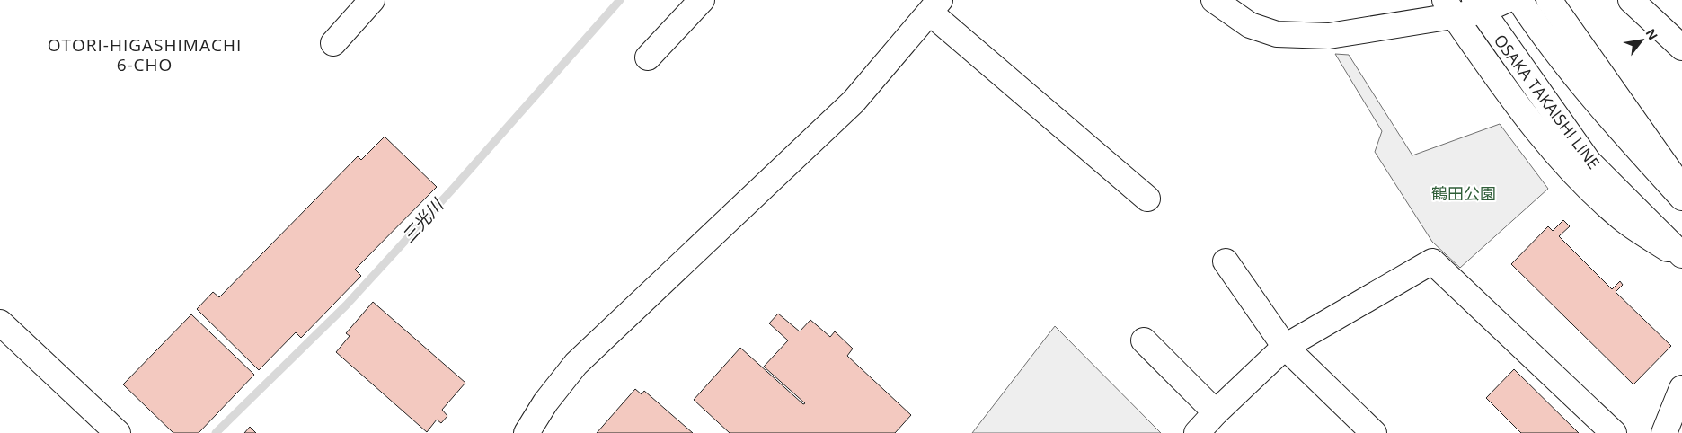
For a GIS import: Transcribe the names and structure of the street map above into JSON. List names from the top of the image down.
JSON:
{
  "streets": {
    "street": ["OSAKA TAKAISHI LINE"]
  },
  "districts": ["OTORI-HIGASHIMACHI 6-CHO"],
  "water": ["三光川"],
  "parks": ["鶴田公園"],
  "north": "top right"
}
